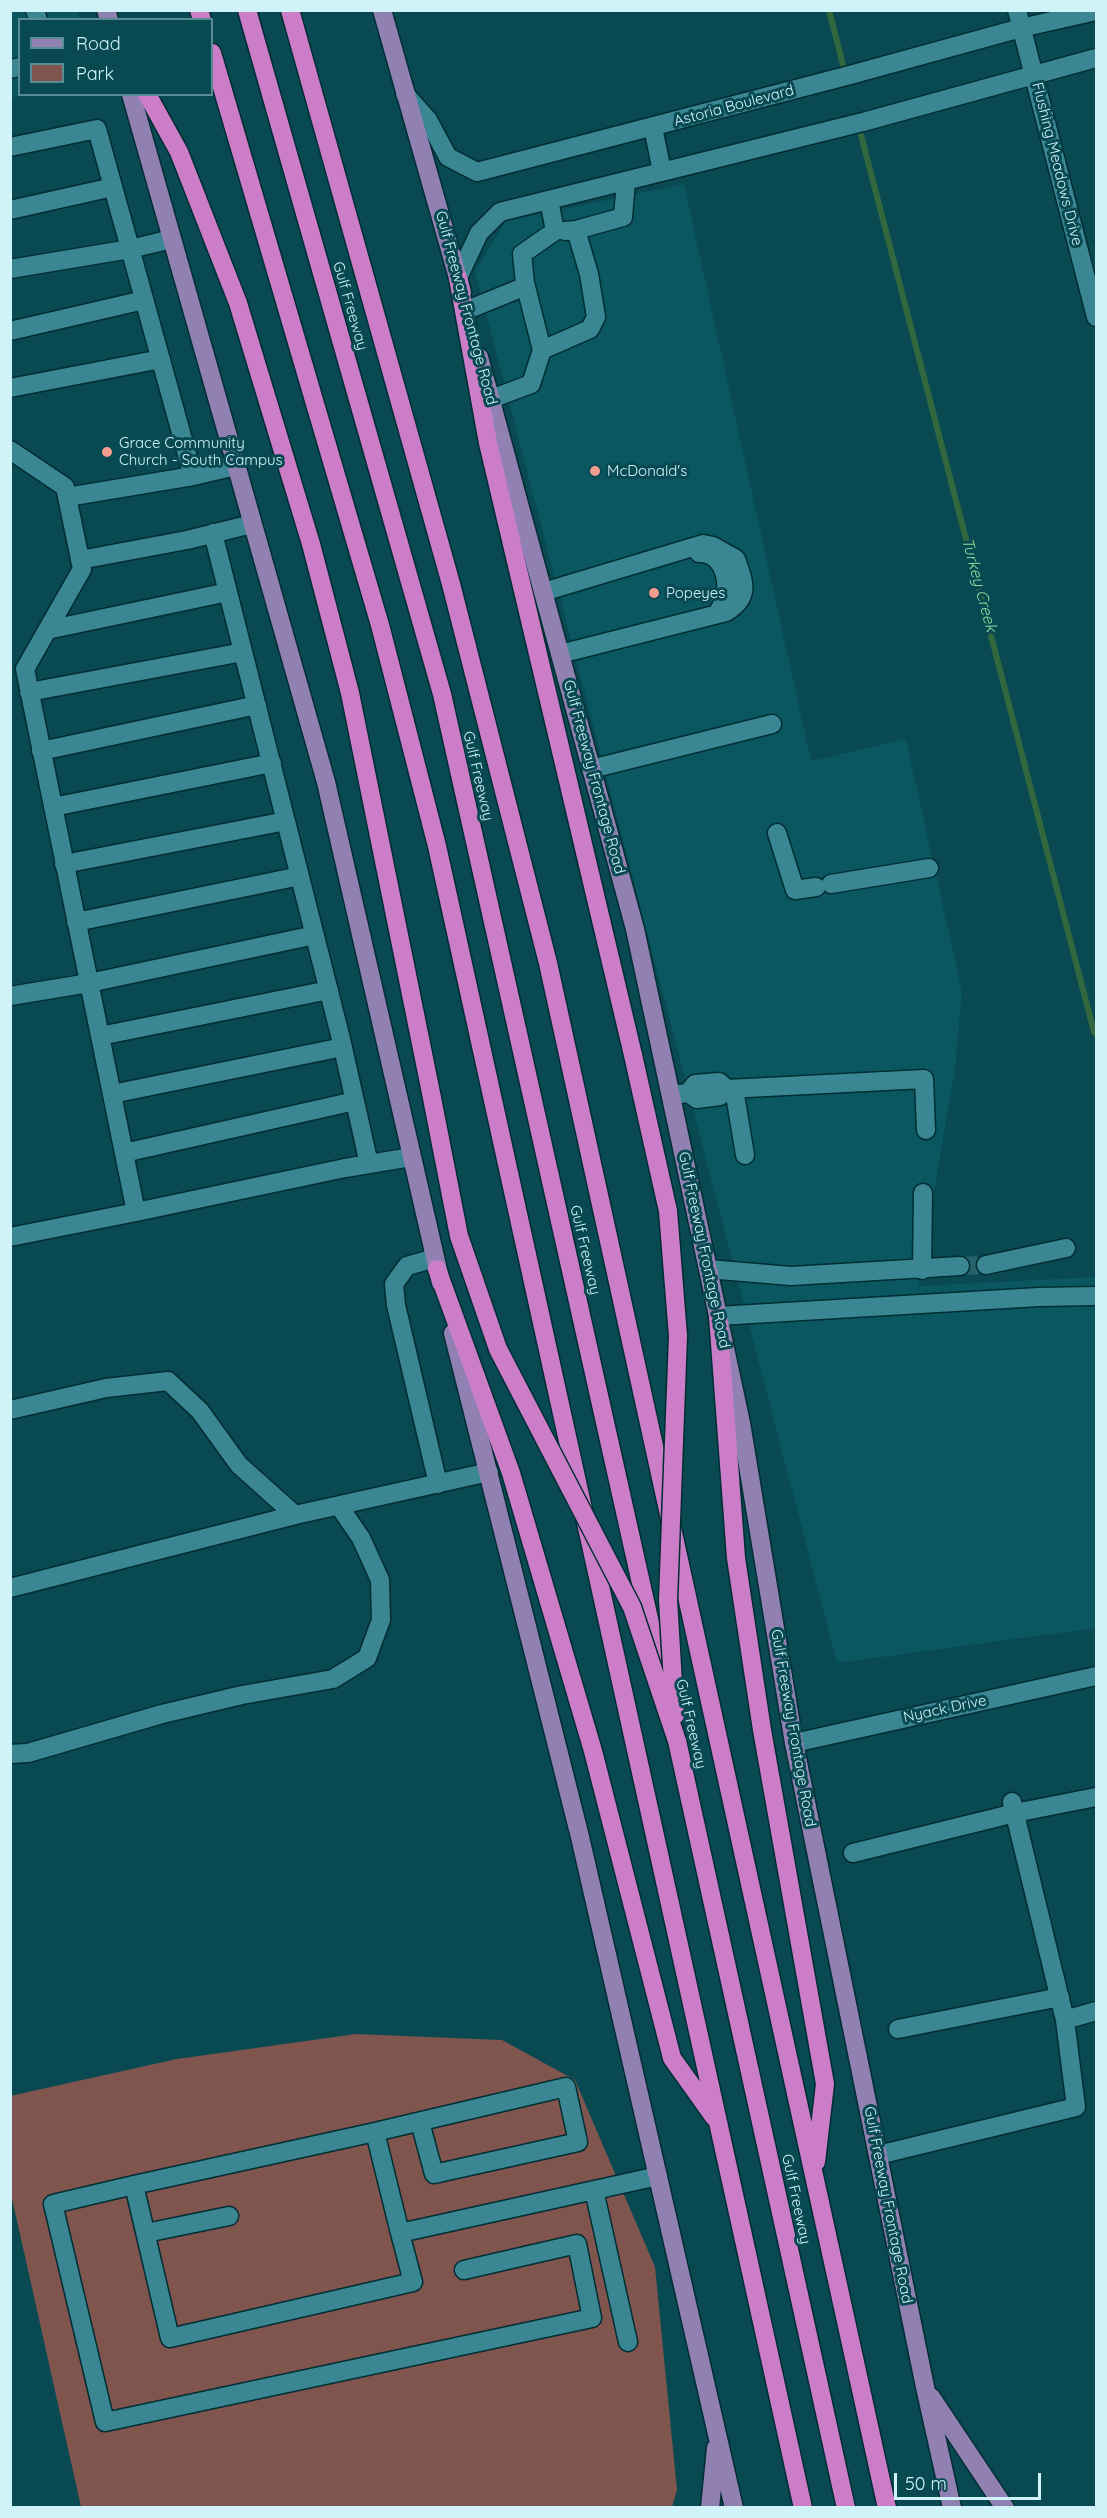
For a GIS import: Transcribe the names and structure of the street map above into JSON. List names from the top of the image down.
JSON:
{
  "streets": {
    "highway": ["Gulf Freeway"],
    "main road": ["Gulf Freeway Frontage Road"],
    "street": ["Astoria Boulevard", "Flushing Meadows Drive", "Nyack Drive"]
  },
  "crossings": [
    ["Astoria Boulevard", "Flushing Meadows Drive"],
    ["Astoria Boulevard", "Gulf Freeway Frontage Road"],
    ["Gulf Freeway Frontage Road", "Nyack Drive"]
  ],
  "water": ["Turkey Creek"],
  "places": ["Grace Community Church - South Campus", "McDonald's", "Popeyes"],
  "legend": ["Road", "Park"],
  "scale_bar": "50 m"
}
